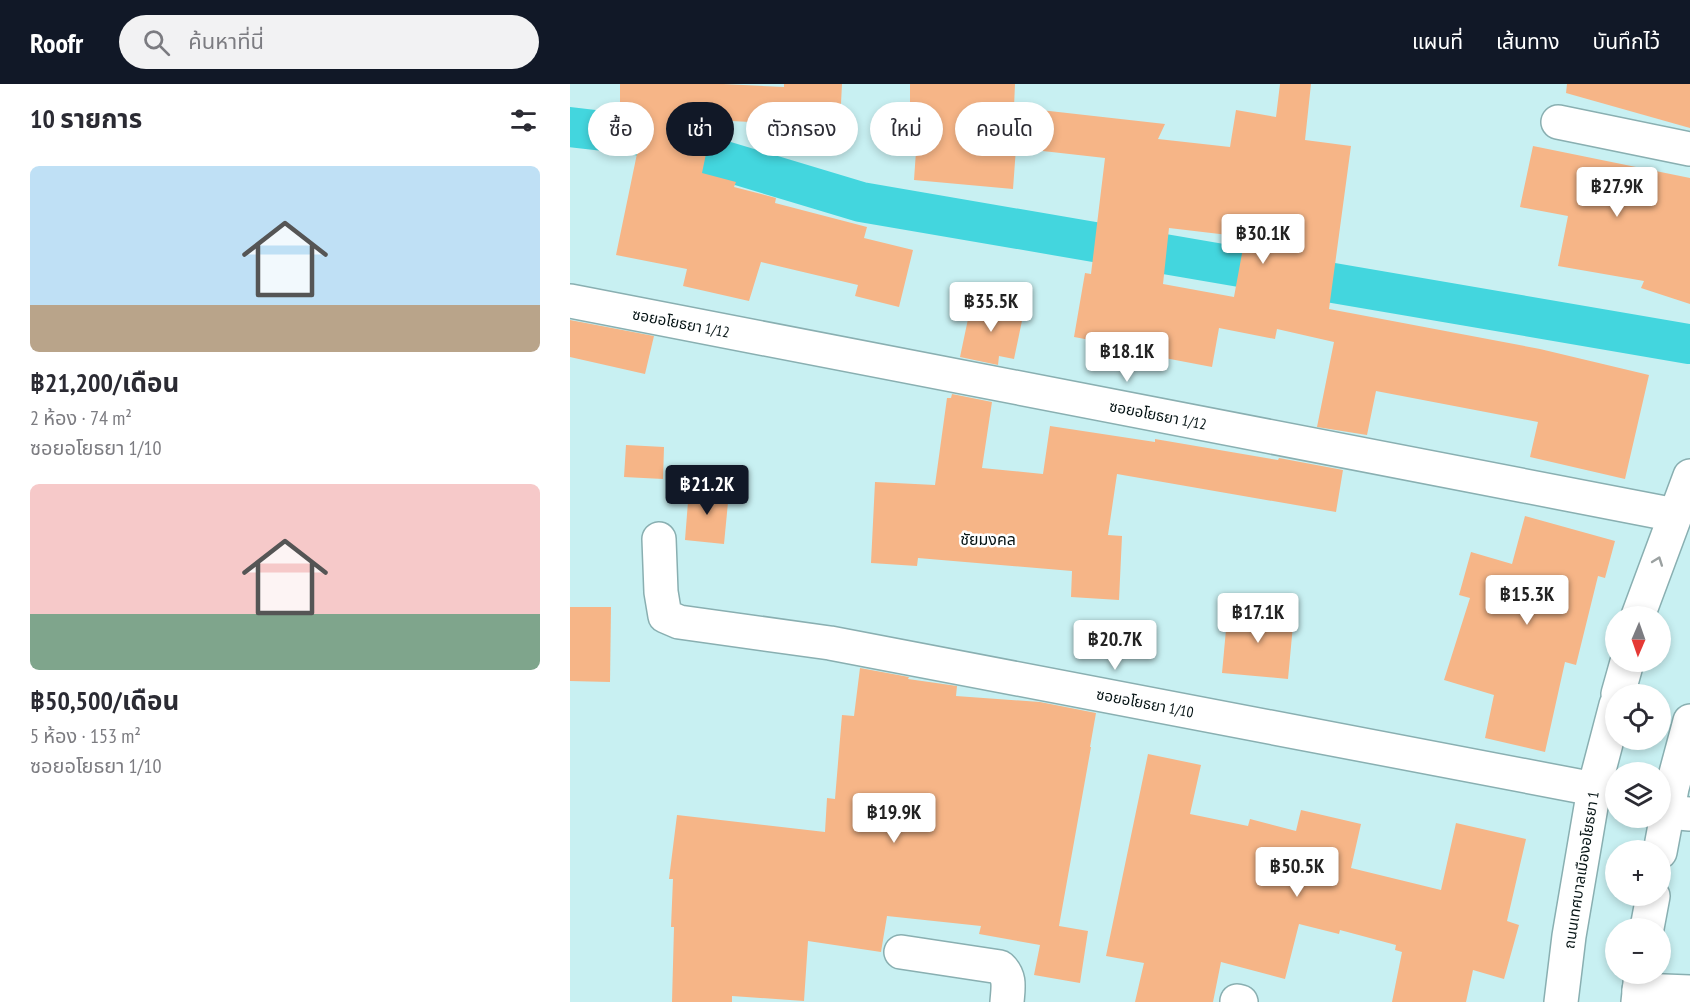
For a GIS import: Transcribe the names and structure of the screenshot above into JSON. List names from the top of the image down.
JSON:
{
  "streets": {
    "street": ["ซอยอโยธยา 1/12", "ซอยอโยธยา 1/10", "ถนนเทศบาลเมืองอโยธยา 1"]
  },
  "crossings": [
    ["ซอยอโยธยา 1/10", "ถนนเทศบาลเมืองอโยธยา 1"]
  ],
  "districts": ["ชัยมงคล"],
  "north": "bottom",
  "page": {
    "header": "Roofr",
    "search": "ค้นหาที่นี่",
    "nav": ["แผนที่", "เส้นทาง", "บันทึกไว้"],
    "heading": "10 รายการ",
    "chip": [
      "ซื้อ",
      "เช่า",
      "ตัวกรอง",
      "ใหม่",
      "คอนโด"
    ],
    "list": [
      {
        "name": "฿21,200/เดือน",
        "note": "2 ห้อง · 74 m² · ซอยอโยธยา 1/10"
      },
      {
        "name": "฿50,500/เดือน",
        "note": "5 ห้อง · 153 m² · ซอยอโยธยา 1/10"
      }
    ],
    "price": [
      "฿27.9K",
      "฿30.1K",
      "฿35.5K",
      "฿18.1K",
      "฿21.2K",
      "฿15.3K",
      "฿17.1K",
      "฿20.7K",
      "฿19.9K",
      "฿50.5K"
    ],
    "map_buttons": ["+", "−"]
  }
}
